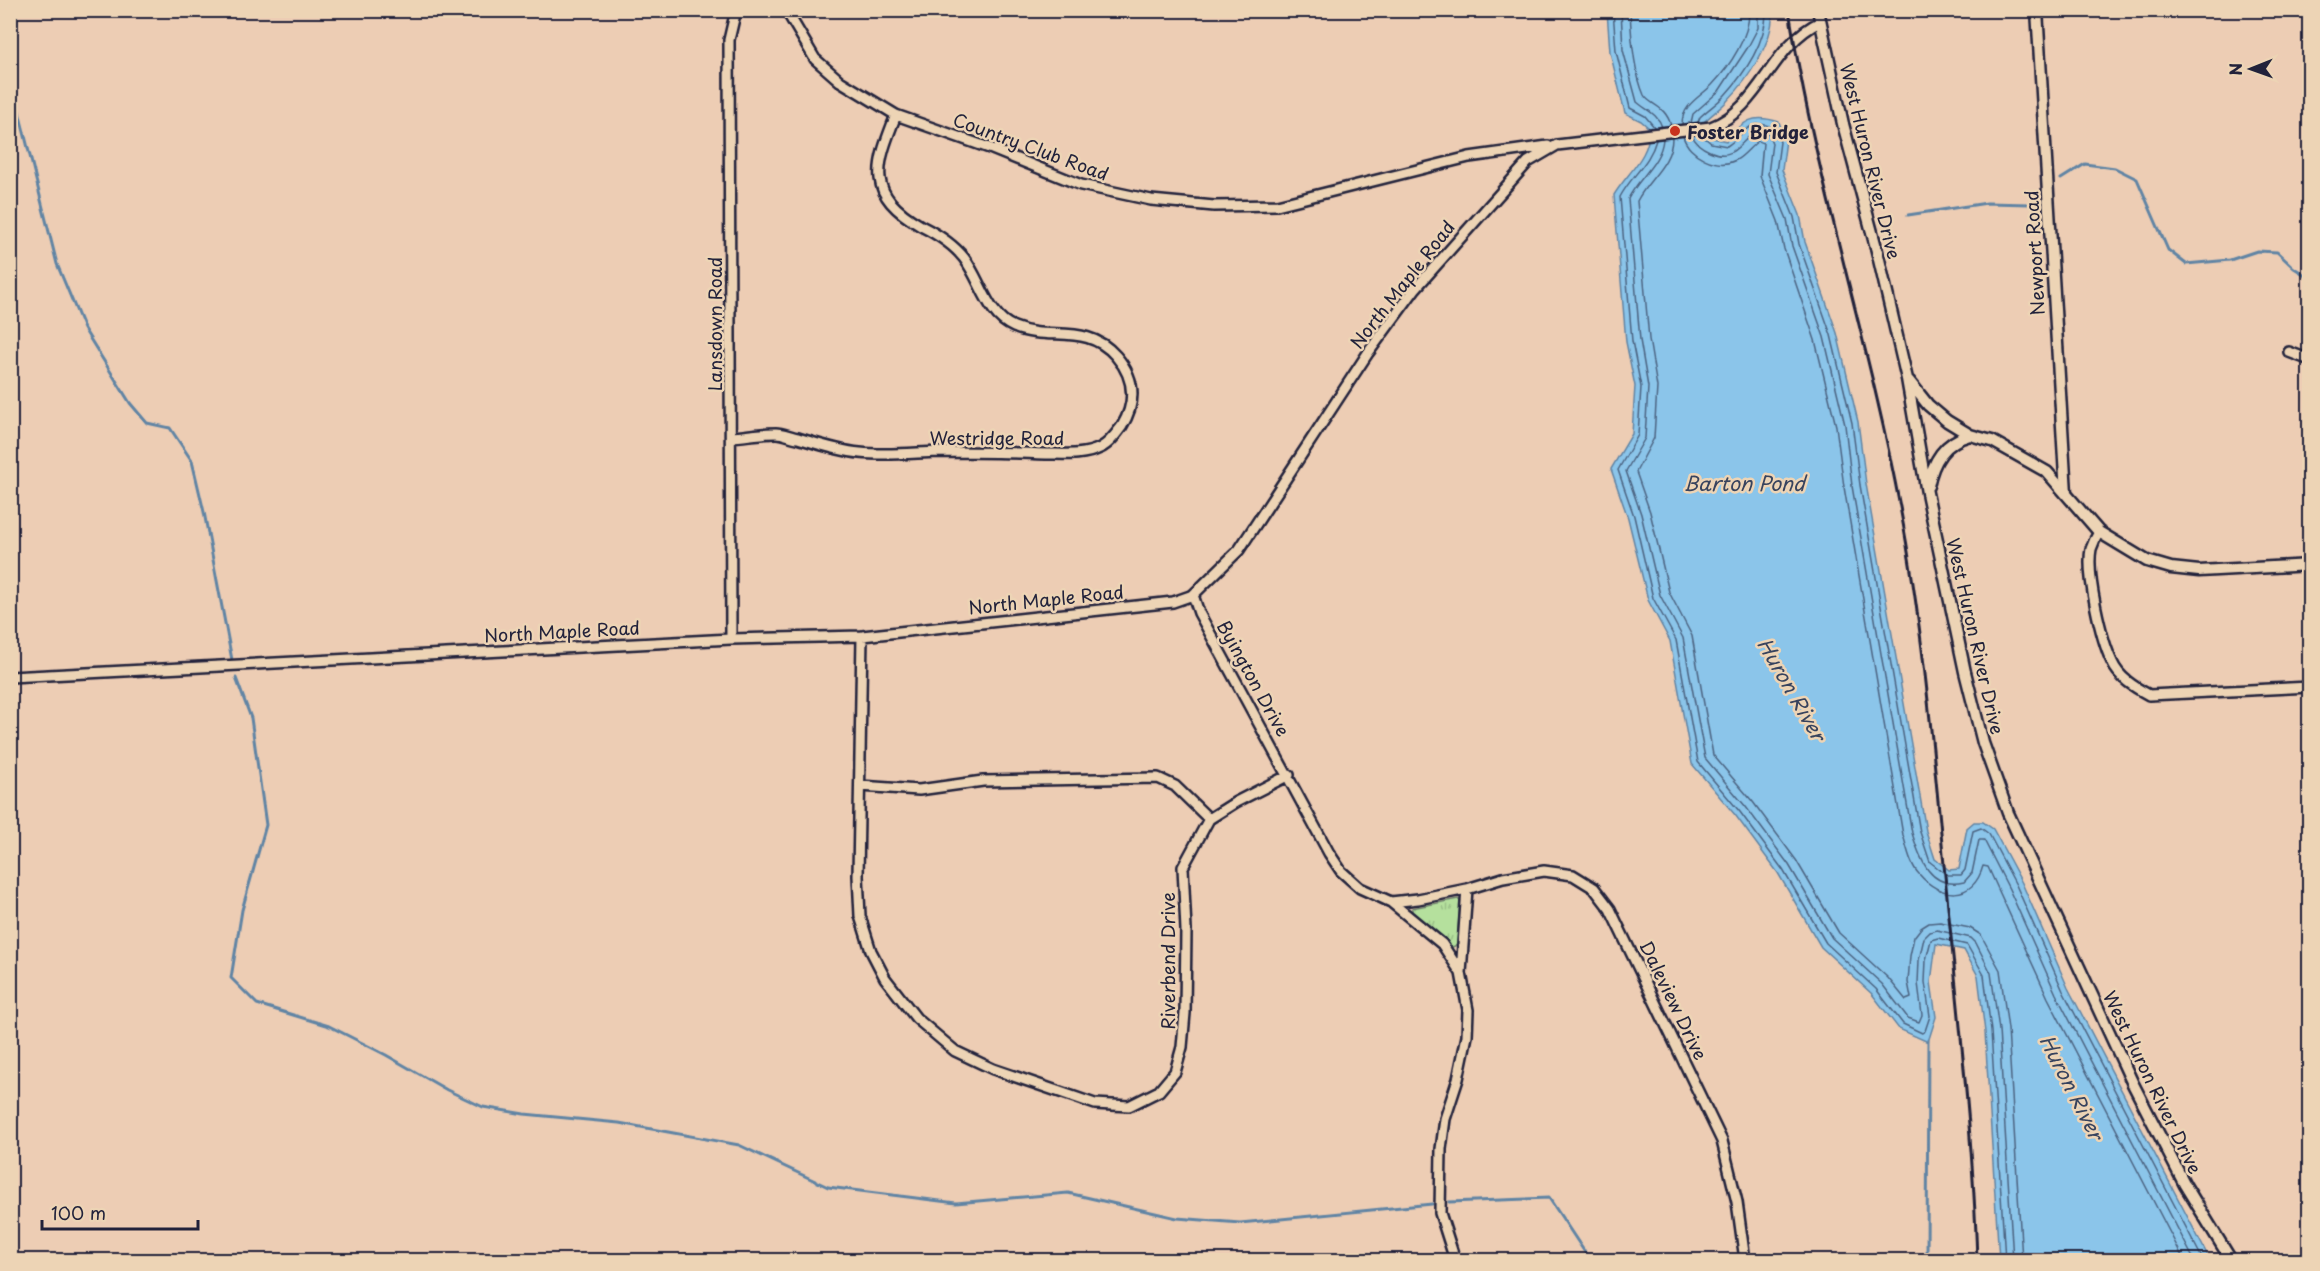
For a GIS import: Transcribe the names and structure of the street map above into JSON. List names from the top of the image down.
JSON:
{
  "streets": {
    "street": [
      "Country Club Road",
      "West Huron River Drive",
      "Newport Road",
      "North Maple Road",
      "Lansdown Road",
      "Westridge Road",
      "Byington Drive",
      "Riverbend Drive",
      "Daleview Drive"
    ]
  },
  "crossings": [
    ["Country Club Road", "North Maple Road"],
    ["Country Club Road", "Westridge Road"],
    ["West Huron River Drive", "North Maple Road"],
    ["North Maple Road", "Lansdown Road"],
    ["North Maple Road", "Byington Drive"],
    ["North Maple Road", "Riverbend Drive"],
    ["Lansdown Road", "Westridge Road"],
    ["Byington Drive", "Riverbend Drive"],
    ["Byington Drive", "Daleview Drive"]
  ],
  "water": ["Barton Pond", "Huron River"],
  "places": ["Foster Bridge"],
  "scale_bar": "100 m",
  "north": "left"
}
